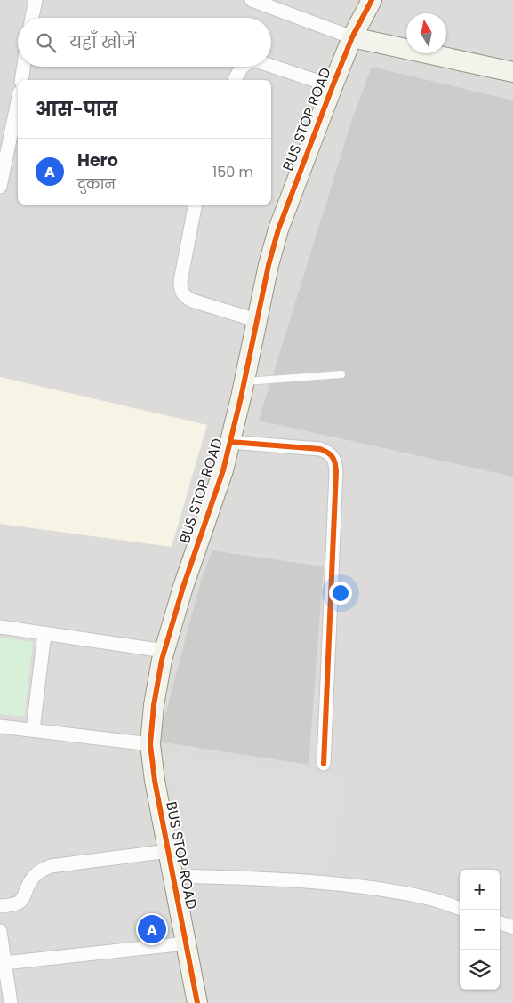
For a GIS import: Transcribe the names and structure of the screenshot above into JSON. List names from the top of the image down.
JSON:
{
  "streets": {
    "street": ["BUS STOP ROAD"]
  },
  "north": "top",
  "page": {
    "search": "यहाँ खोजें",
    "heading": "आस-पास",
    "list": [
      {
        "mark": "A",
        "name": "Hero",
        "note": "दुकान",
        "value": "150 m"
      }
    ],
    "map_buttons": ["+", "−"],
    "pins": "A"
  }
}
